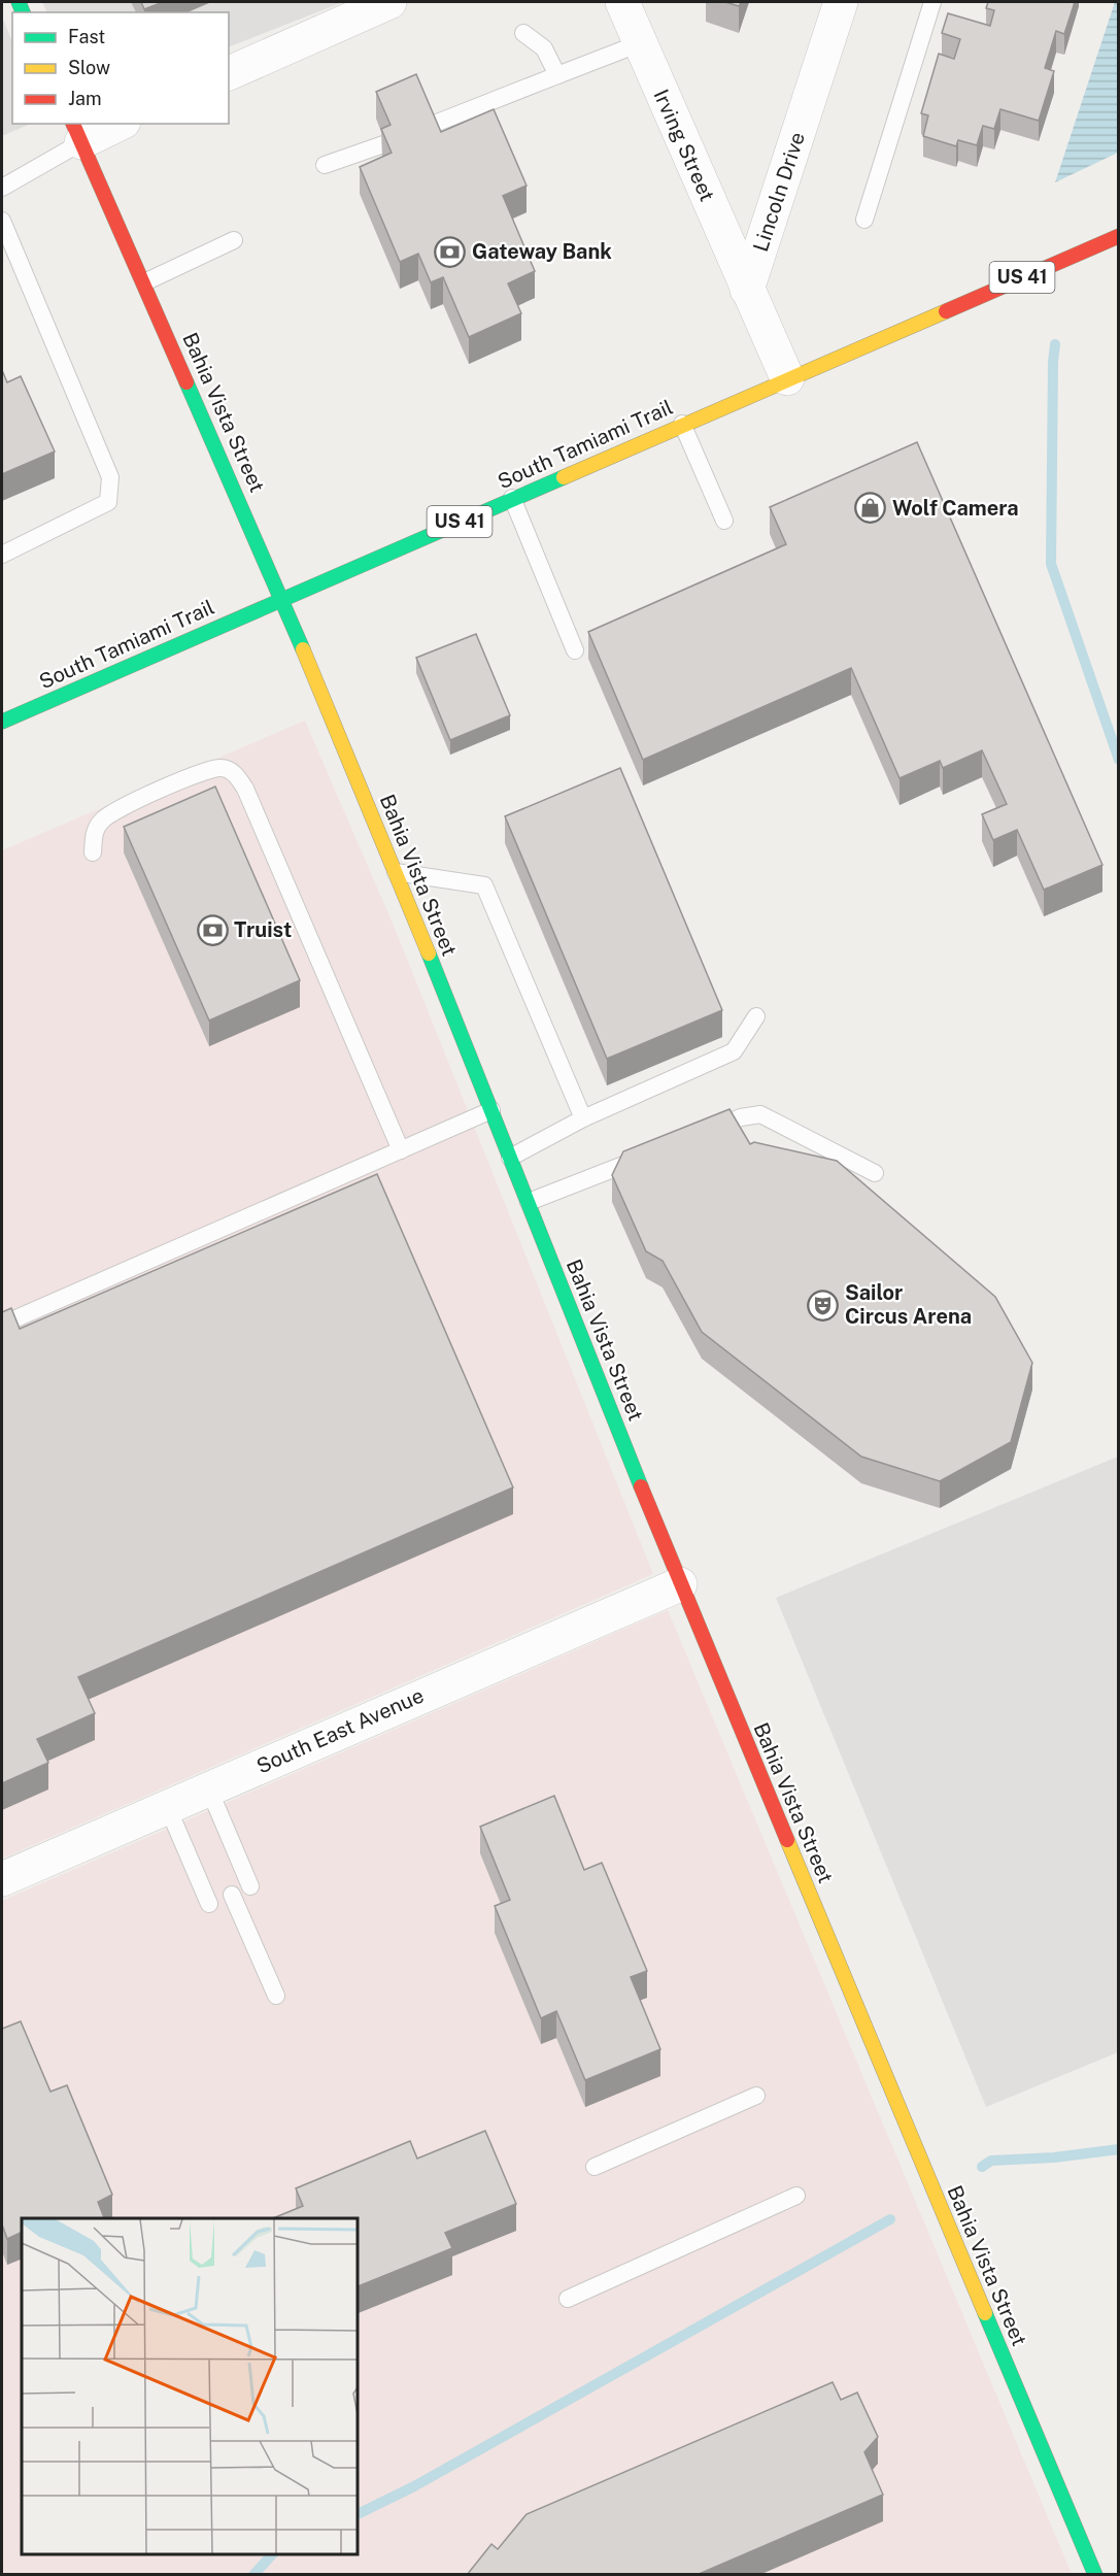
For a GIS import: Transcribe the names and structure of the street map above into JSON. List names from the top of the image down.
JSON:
{
  "streets": {
    "street": [
      "Irving Street",
      "Lincoln Drive",
      "US 41",
      "Bahia Vista Street",
      "South Tamiami Trail",
      "South East Avenue"
    ]
  },
  "crossings": [
    ["Irving Street", "Lincoln Drive"],
    ["Bahia Vista Street", "South Tamiami Trail"],
    ["Bahia Vista Street", "South East Avenue"]
  ],
  "places": {
    "bank": ["Gateway Bank", "Truist"],
    "shop": ["Wolf Camera"],
    "theatre": ["Sailor Circus Arena"]
  },
  "legend": ["Fast", "Slow", "Jam"]
}
